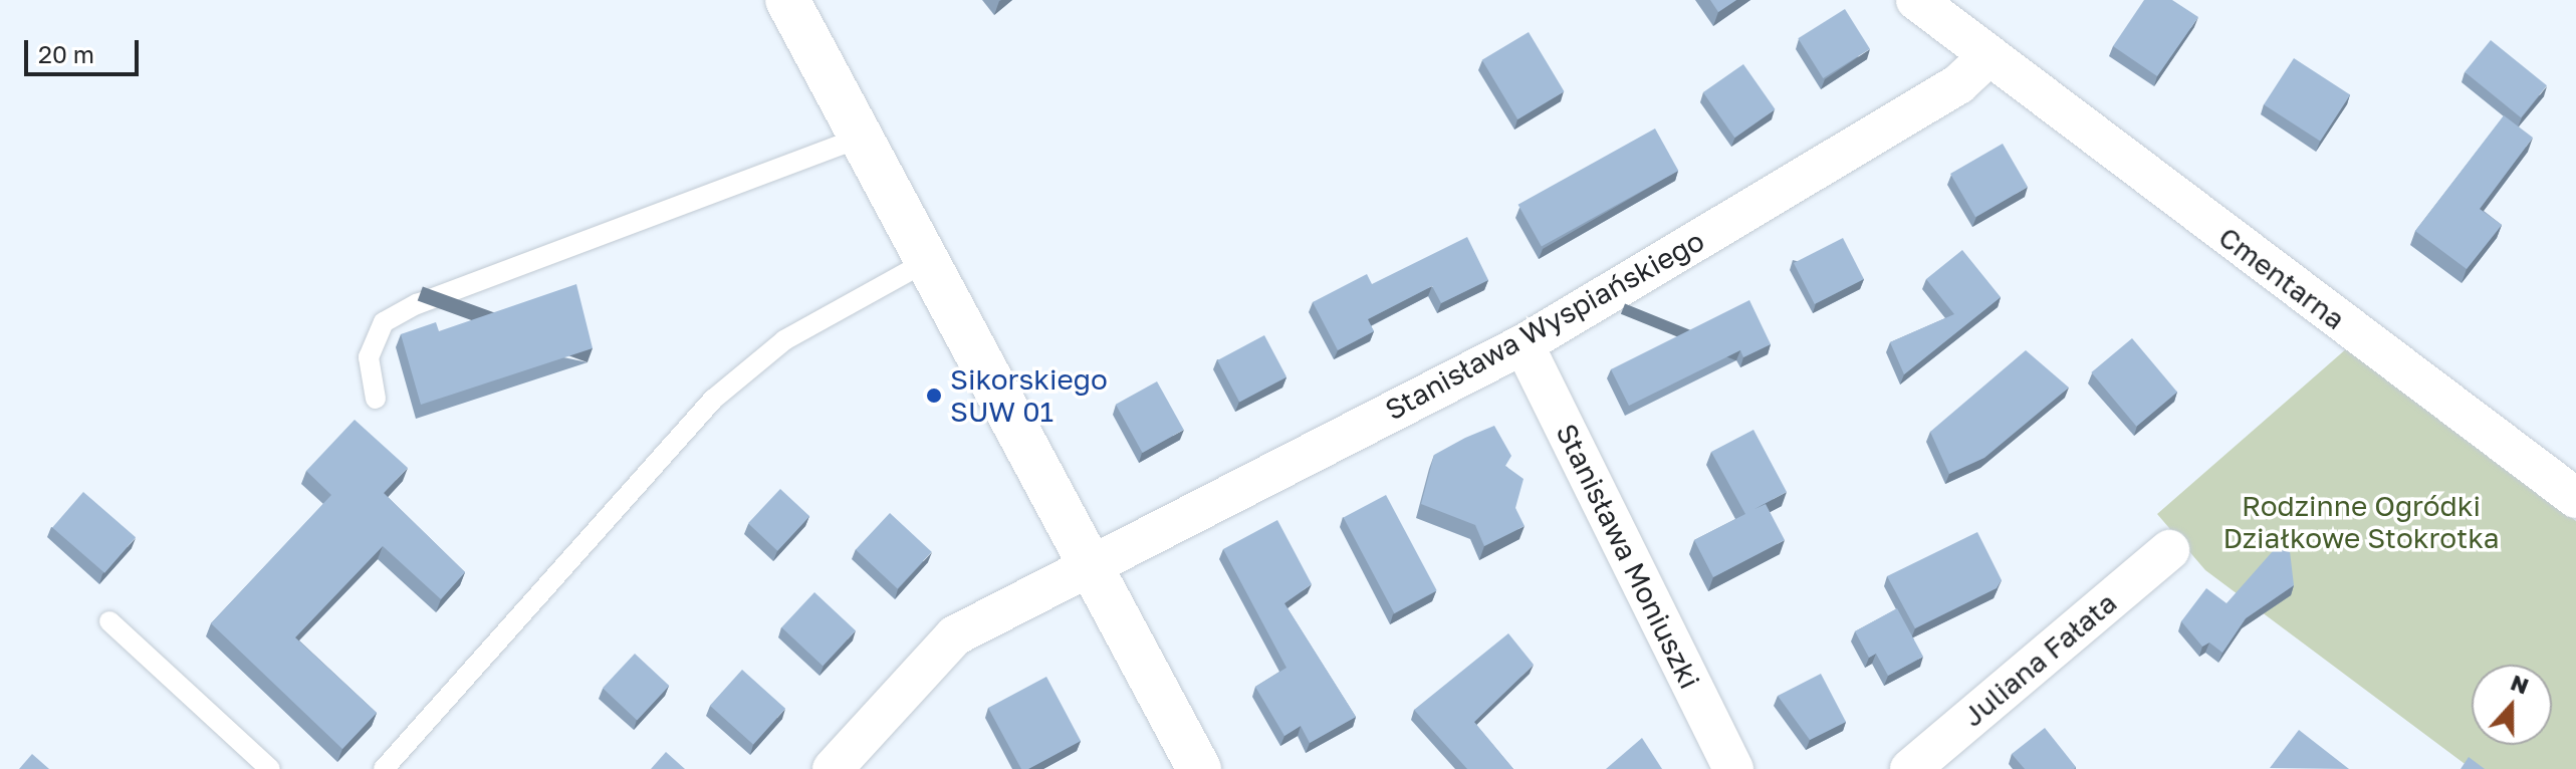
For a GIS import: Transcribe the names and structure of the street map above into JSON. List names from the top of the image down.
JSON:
{
  "streets": {
    "street": [
      "Cmentarna",
      "Stanisława Wyspiańskiego",
      "Stanisława Moniuszki",
      "Juliana Fałata"
    ]
  },
  "crossings": [
    ["Cmentarna", "Stanisława Wyspiańskiego"],
    ["Stanisława Wyspiańskiego", "Stanisława Moniuszki"]
  ],
  "parks": ["Rodzinne Ogródki Działkowe Stokrotka"],
  "places": ["Sikorskiego SUW 01"],
  "scale_bar": "20 m",
  "north": "top"
}
